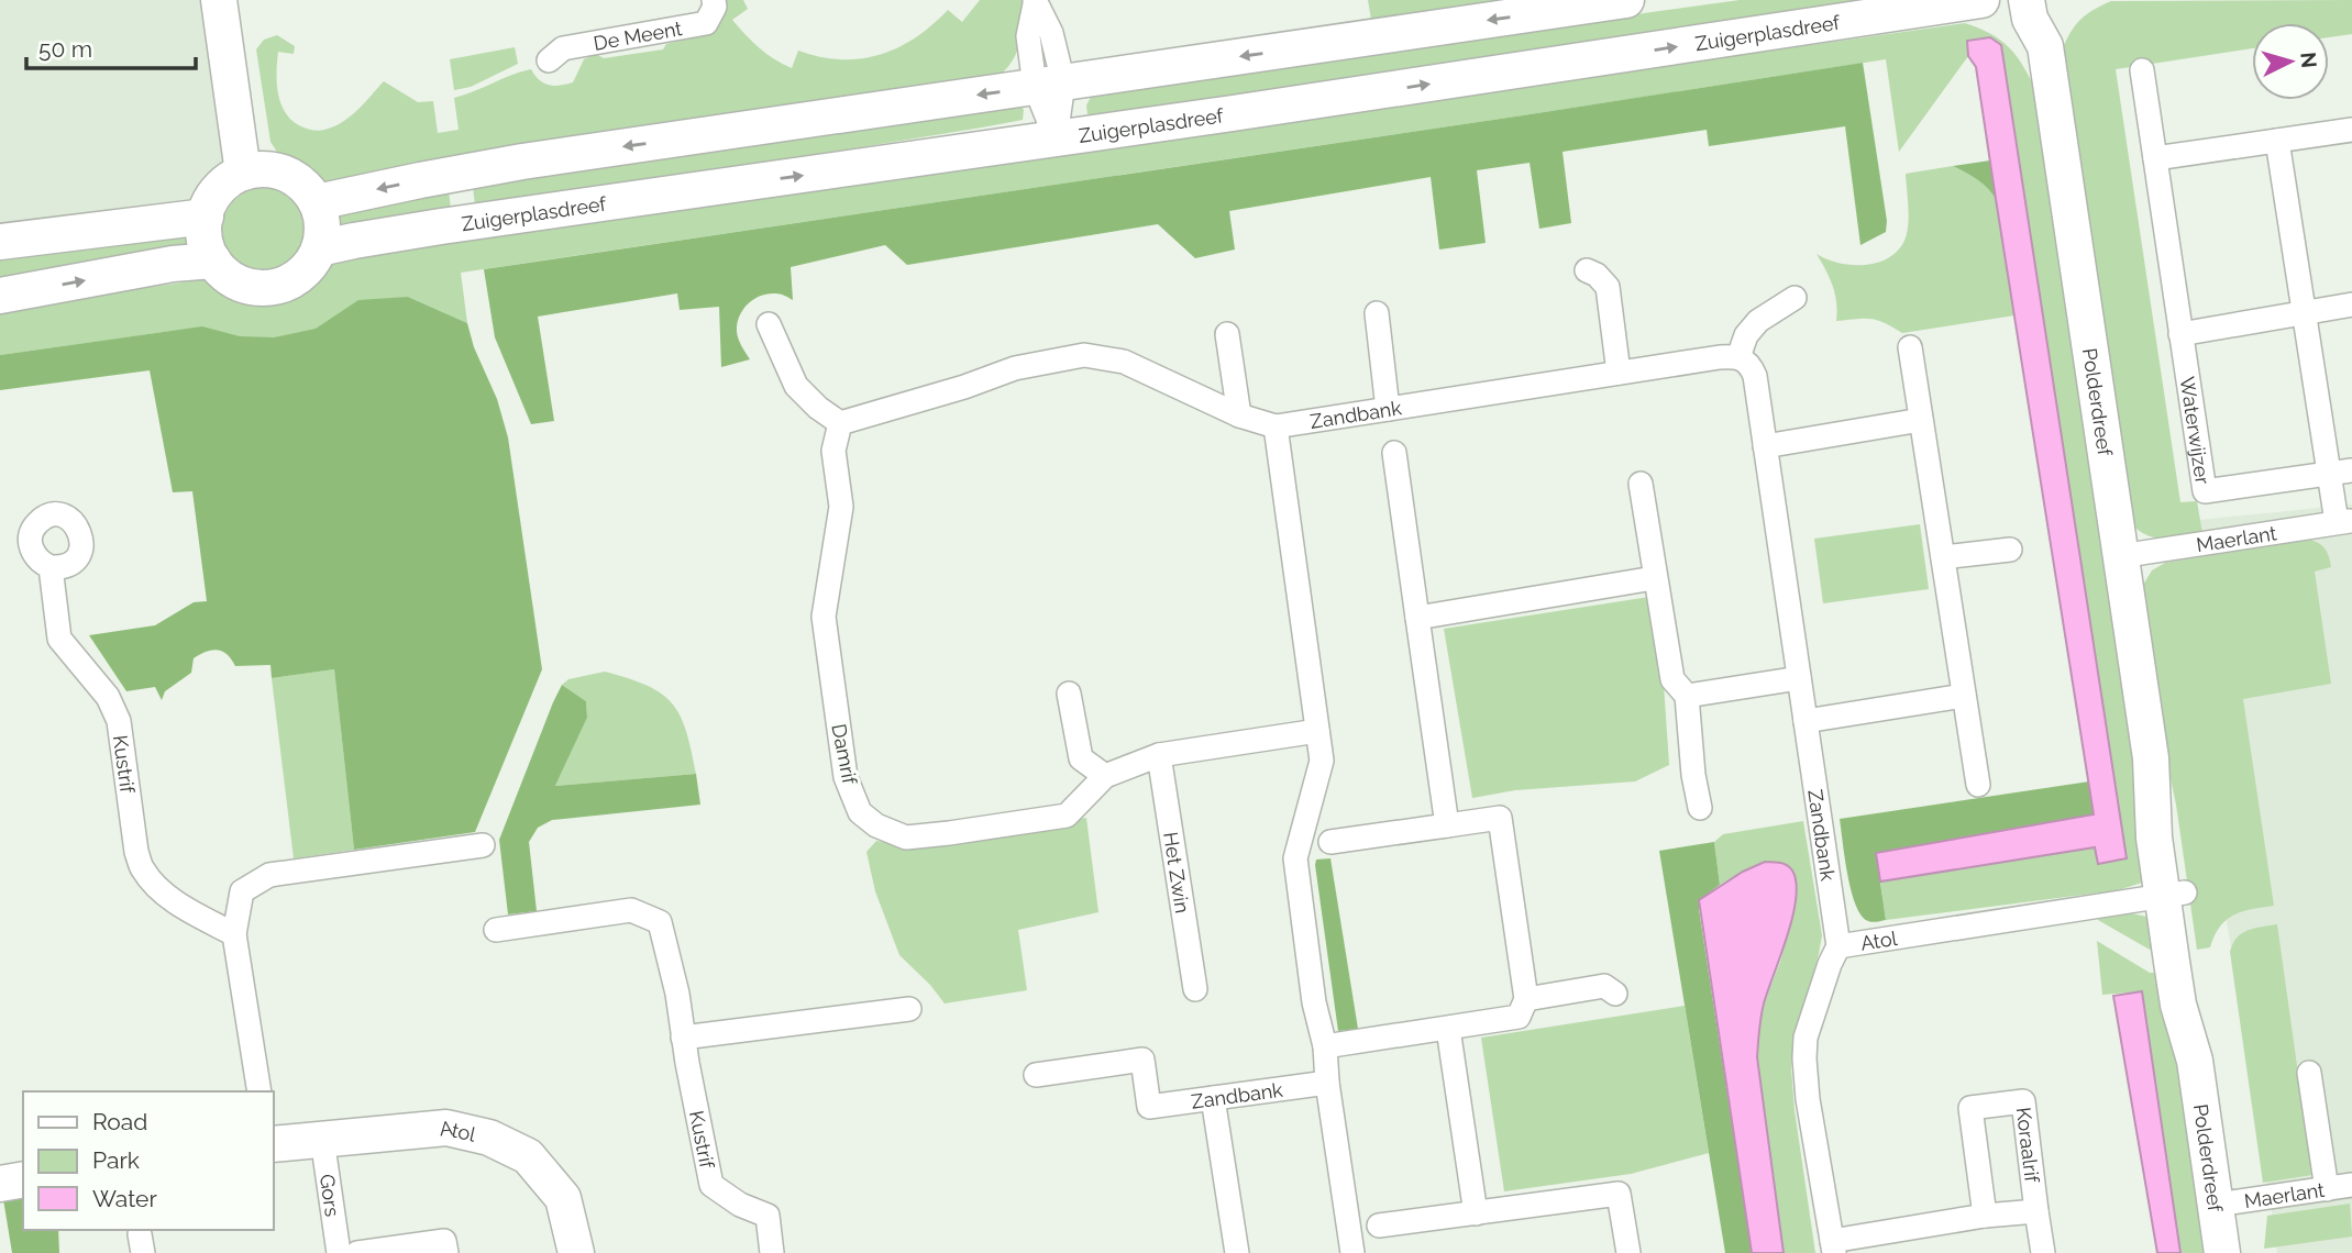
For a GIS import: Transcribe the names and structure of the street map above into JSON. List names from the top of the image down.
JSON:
{
  "streets": {
    "main road": ["Zuigerplasdreef", "Polderdreef", "Atol"],
    "street": [
      "De Meent",
      "Zandbank",
      "Waterwijzer",
      "Maerlant",
      "Damrif",
      "Kustrif",
      "Het Zwin",
      "Koraalrif",
      "Gors"
    ]
  },
  "crossings": [
    ["Polderdreef", "Maerlant"],
    ["Polderdreef", "Atol"],
    ["Zandbank", "Atol"],
    ["Atol", "Koraalrif"],
    ["Atol", "Gors"]
  ],
  "legend": ["Road", "Park", "Water"],
  "scale_bar": "50 m",
  "north": "right"
}
